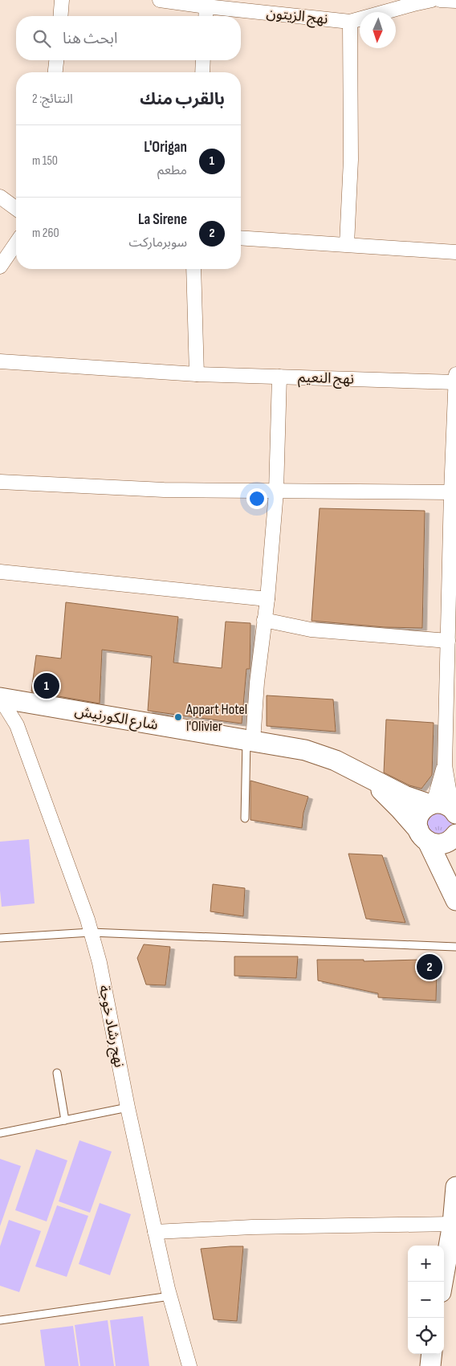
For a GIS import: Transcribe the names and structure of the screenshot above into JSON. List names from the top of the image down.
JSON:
{
  "streets": {
    "main road": ["شارع الكورنيش"],
    "street": ["نهج الزيتون", "نهج النعيم", "نهج رشاد خوجة"]
  },
  "crossings": [
    ["شارع الكورنيش", "نهج رشاد خوجة"]
  ],
  "places": ["Appart Hotel l'Olivier"],
  "north": "bottom",
  "page": {
    "search": "ابحث هنا",
    "heading": ["بالقرب منك", "النتائج: 2"],
    "list": [
      {
        "mark": "1",
        "name": "L'Origan",
        "note": "مطعم",
        "value": "150 m"
      },
      {
        "mark": "2",
        "name": "La Sirene",
        "note": "سوبرماركت",
        "value": "260 m"
      }
    ],
    "pins": ["1", "2"],
    "map_buttons": ["+", "−"]
  }
}
